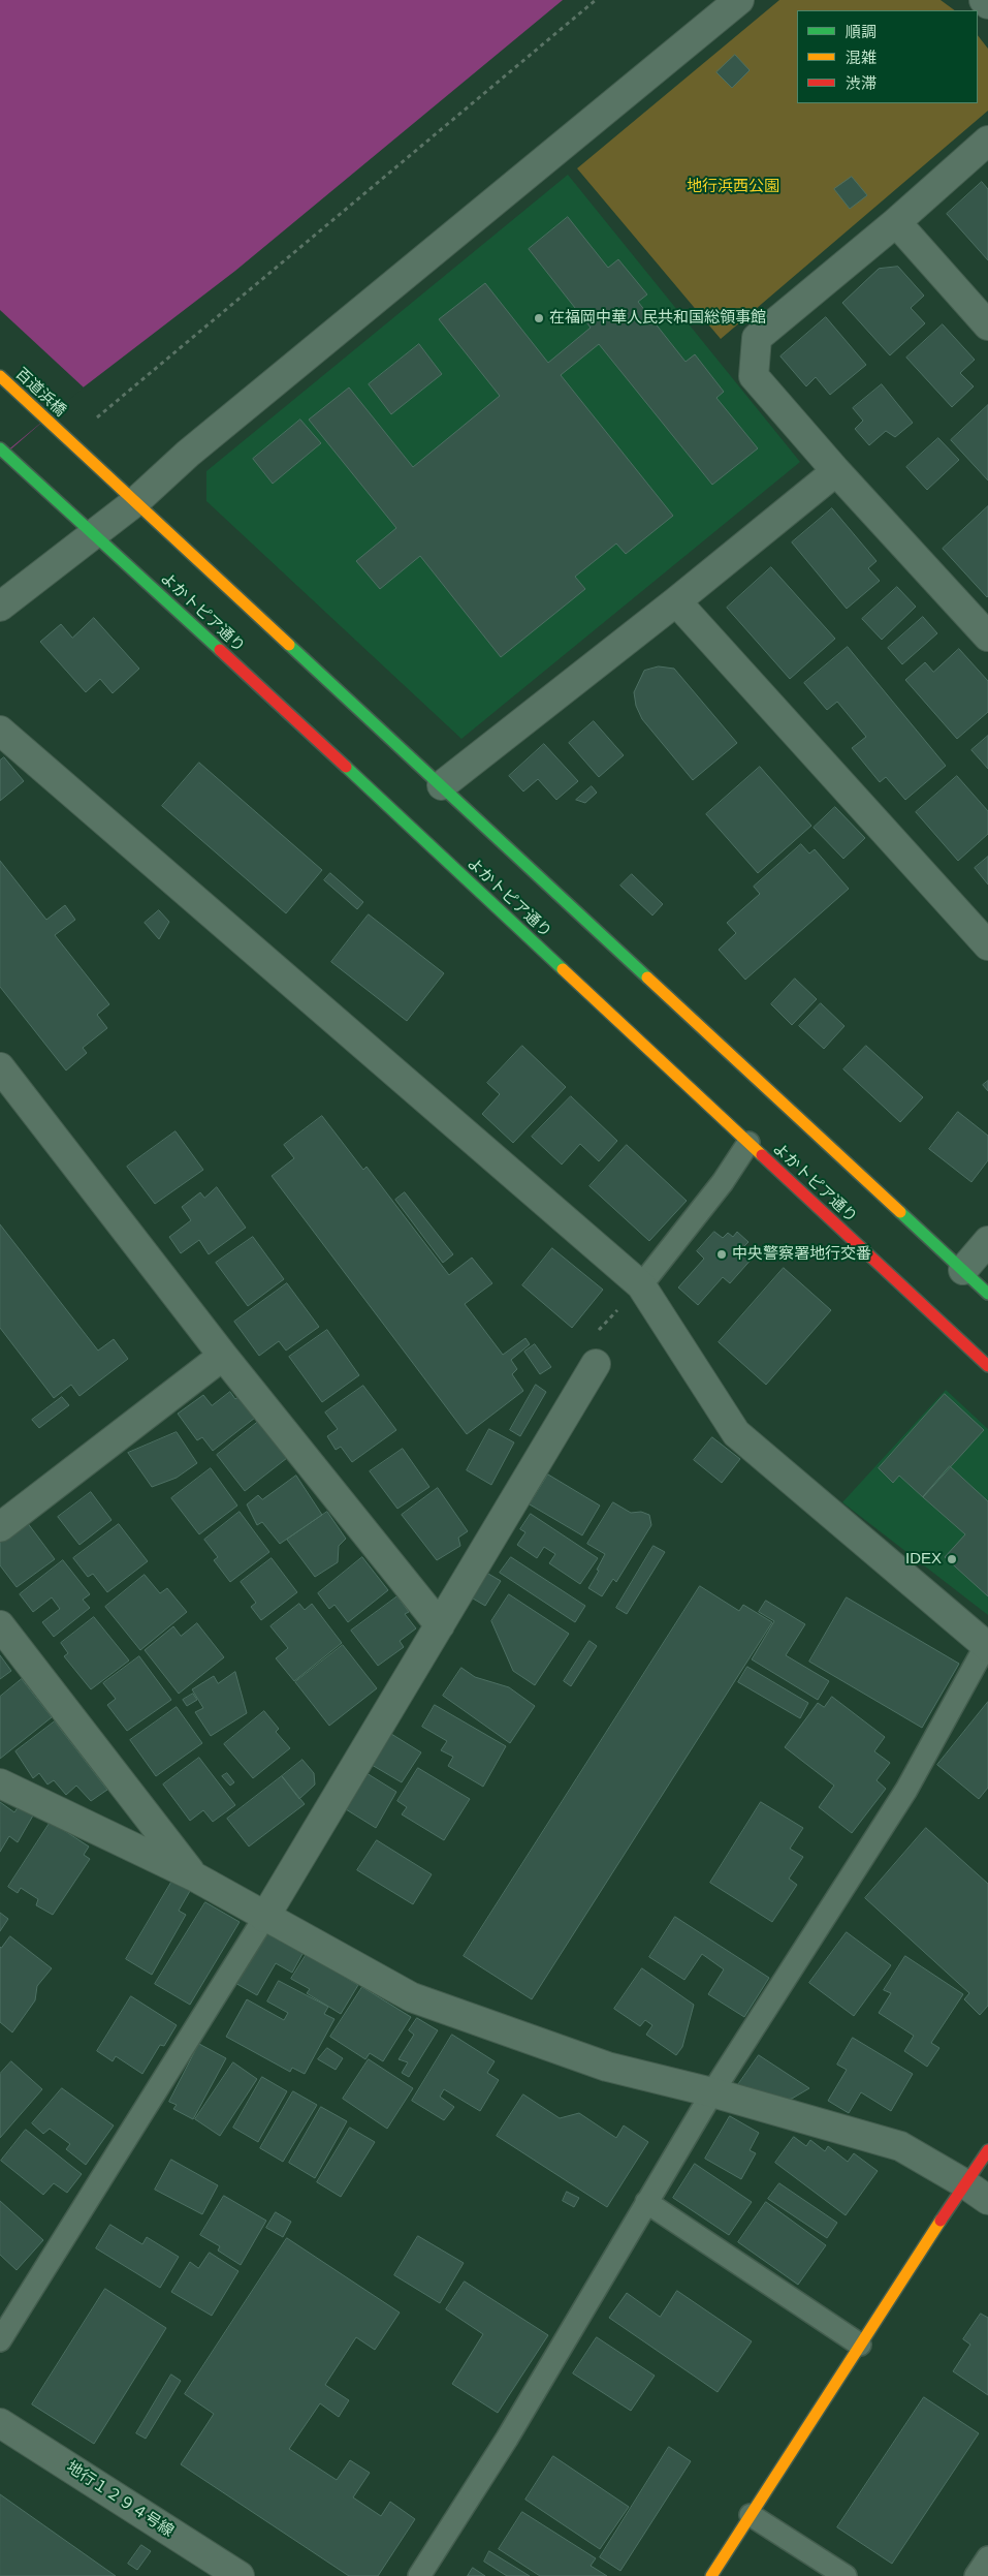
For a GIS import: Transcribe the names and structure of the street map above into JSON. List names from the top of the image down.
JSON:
{
  "streets": {
    "street": ["百道浜橋", "よかトピア通り", "地行１２９４号線"]
  },
  "parks": ["地行浜西公園"],
  "places": ["在福岡中華人民共和国総領事館", "中央警察署地行交番", "IDEX"],
  "legend": ["順調", "混雑", "渋滞"]
}
